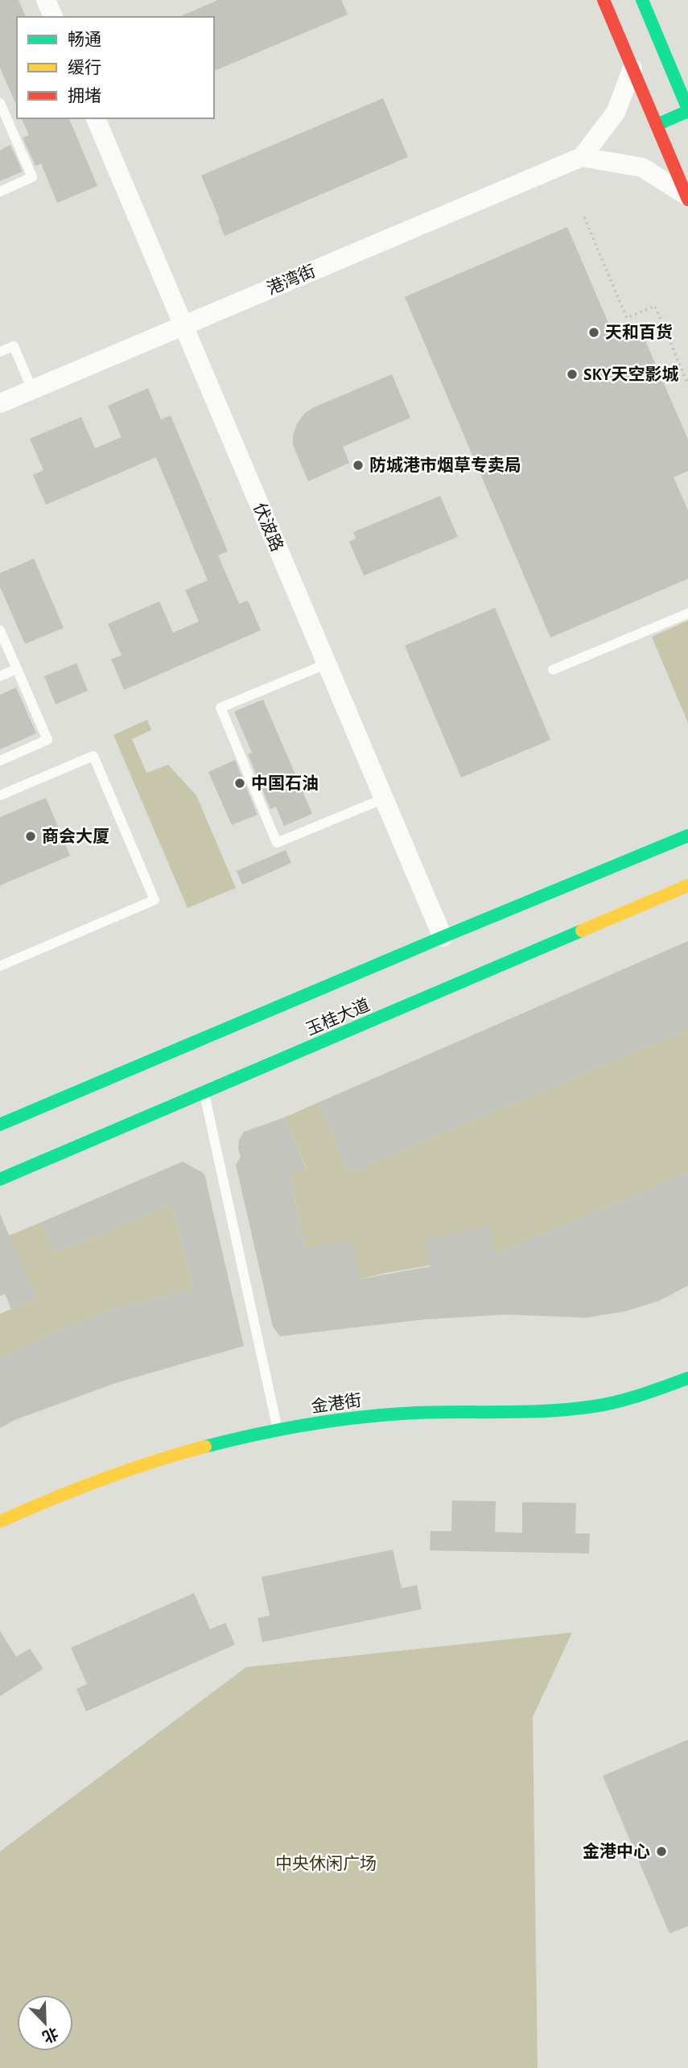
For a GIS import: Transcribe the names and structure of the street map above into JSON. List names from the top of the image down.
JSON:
{
  "streets": {
    "main road": ["玉桂大道", "金港街"],
    "street": ["港湾街", "伏波路"]
  },
  "crossings": [
    ["港湾街", "伏波路"],
    ["伏波路", "玉桂大道"]
  ],
  "parks": ["中央休闲广场"],
  "places": [
    "天和百货",
    "SKY天空影城",
    "防城港市烟草专卖局",
    "中国石油",
    "商会大厦",
    "金港中心"
  ],
  "legend": ["畅通", "缓行", "拥堵"],
  "north": "bottom right"
}
